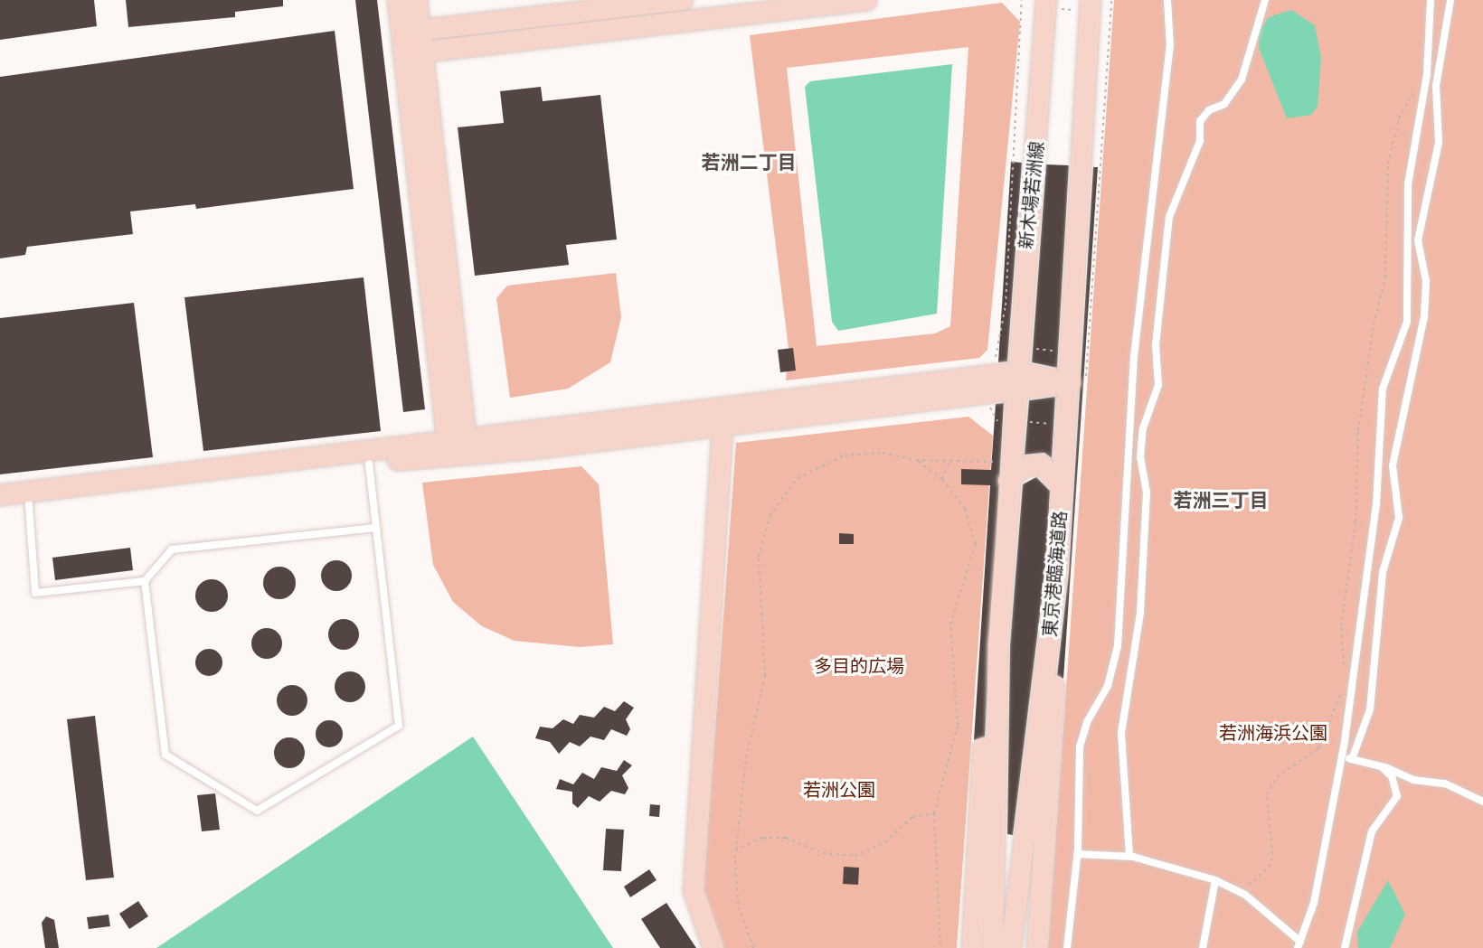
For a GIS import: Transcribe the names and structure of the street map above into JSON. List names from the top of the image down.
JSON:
{
  "streets": {
    "street": ["新木場若洲線", "東京港臨海道路"]
  },
  "districts": ["若洲二丁目", "若洲三丁目"],
  "parks": ["多目的広場", "若洲海浜公園", "若洲公園"]
}
